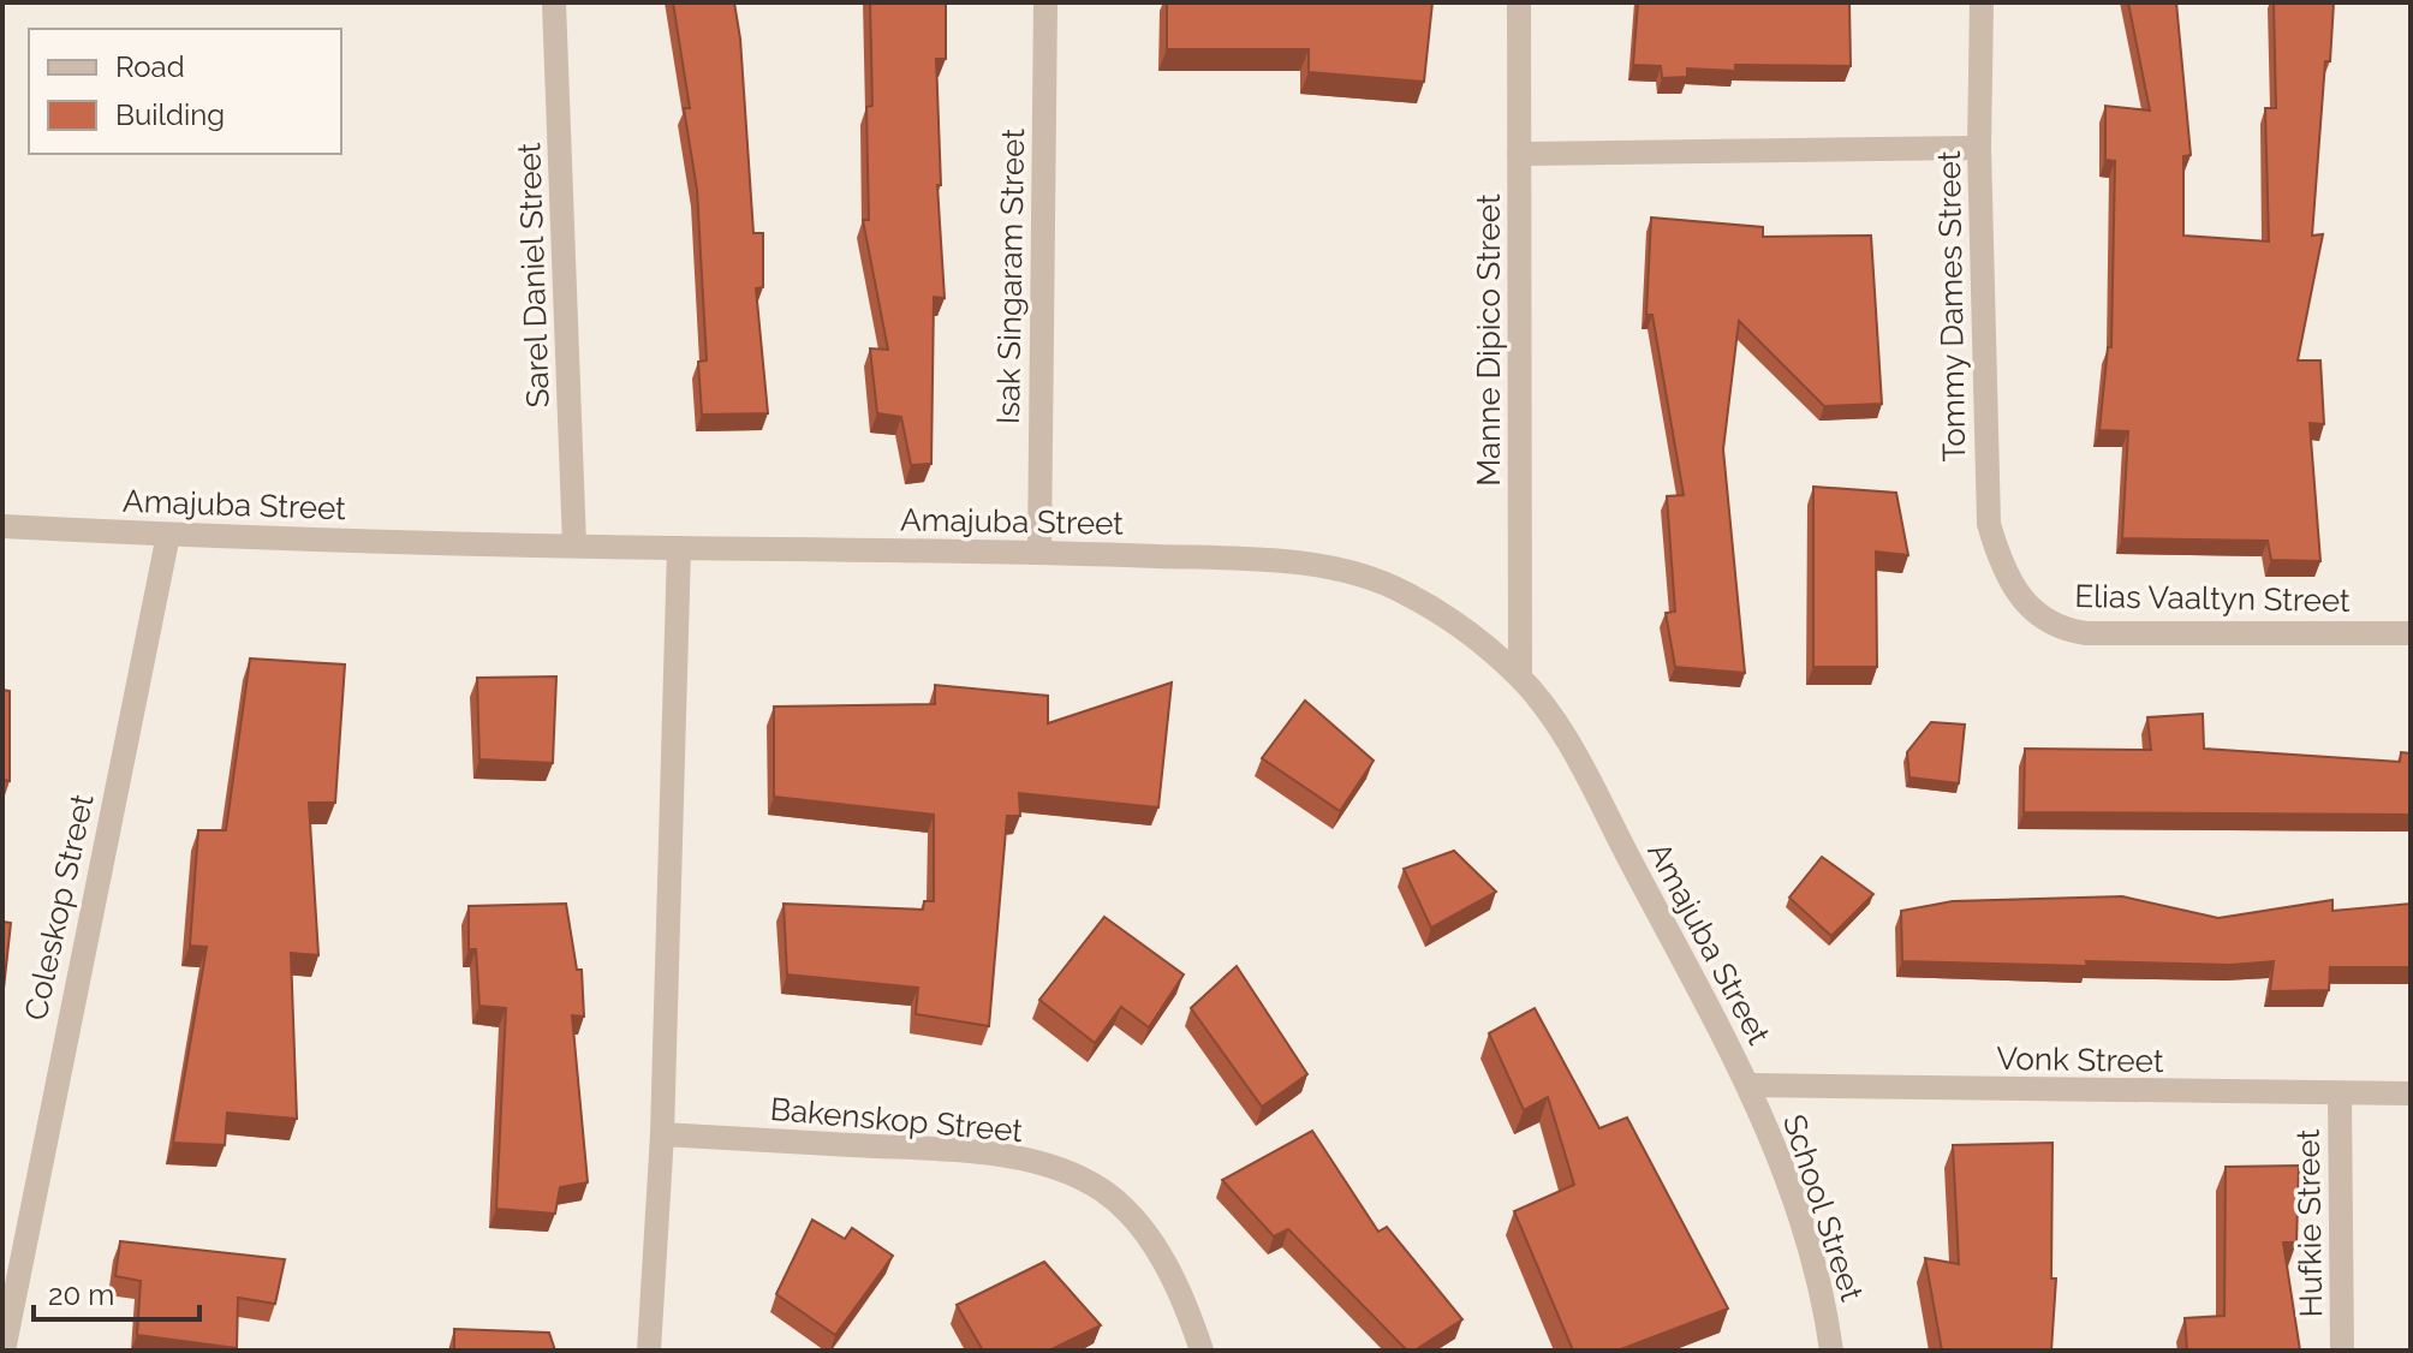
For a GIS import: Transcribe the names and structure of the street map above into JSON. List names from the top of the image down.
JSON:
{
  "streets": {
    "street": [
      "Sarel Daniel Street",
      "Isak Singaram Street",
      "Tommy Dames Street",
      "Manne Dipico Street",
      "Amajuba Street",
      "Elias Vaaltyn Street",
      "Coleskop Street",
      "Vonk Street",
      "Bakenskop Street",
      "School Street",
      "Hufkie Street"
    ]
  },
  "crossings": [
    ["Sarel Daniel Street", "Amajuba Street"],
    ["Isak Singaram Street", "Amajuba Street"],
    ["Tommy Dames Street", "Elias Vaaltyn Street"],
    ["Manne Dipico Street", "Amajuba Street"],
    ["Amajuba Street", "Coleskop Street"],
    ["Amajuba Street", "Vonk Street"],
    ["Amajuba Street", "School Street"],
    ["Vonk Street", "School Street"],
    ["Vonk Street", "Hufkie Street"]
  ],
  "legend": ["Road", "Building"],
  "scale_bar": "20 m"
}
